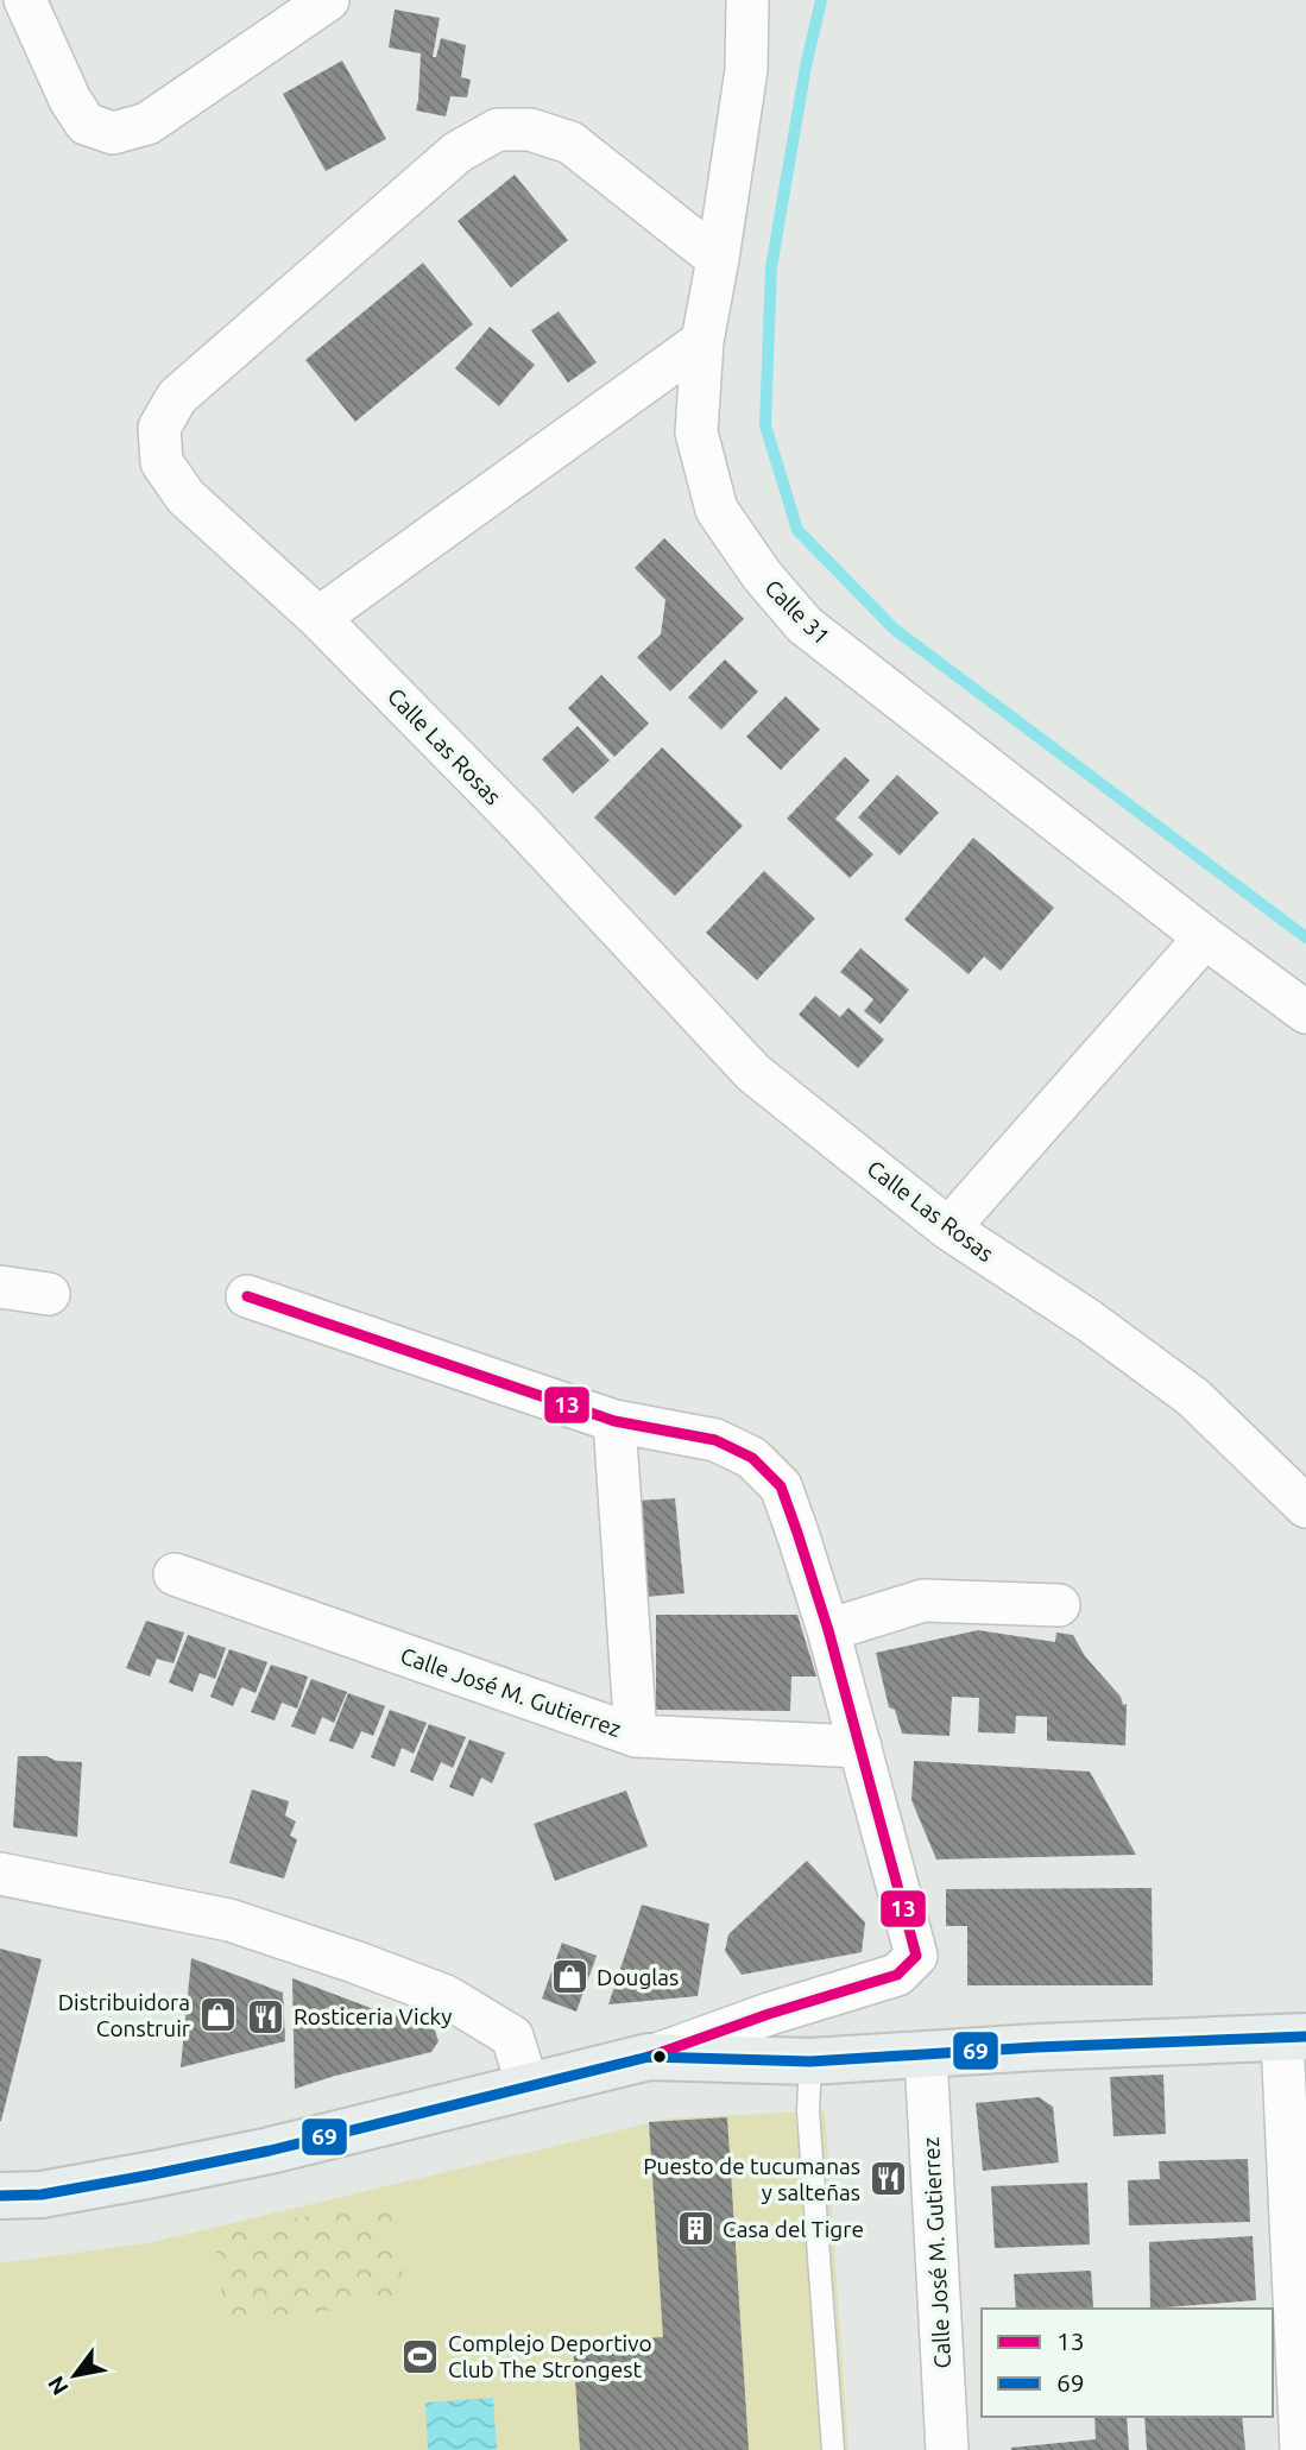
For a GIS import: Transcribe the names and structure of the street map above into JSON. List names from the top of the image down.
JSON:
{
  "streets": {
    "street": ["Calle 31", "Calle Las Rosas", "Calle José M. Gutierrez"]
  },
  "crossings": [
    ["Calle 31", "Calle Las Rosas"]
  ],
  "places": {
    "shop": ["Douglas", "Distribuidora Construir"],
    "restaurant": ["Rosticeria Vicky", "Puesto de tucumanas y salteñas"],
    "building": ["Casa del Tigre"],
    "sports": ["Complejo Deportivo Club The Strongest"]
  },
  "lines": ["transit line 13", "transit line 69"],
  "legend": ["13", "69"],
  "north": "bottom left"
}
